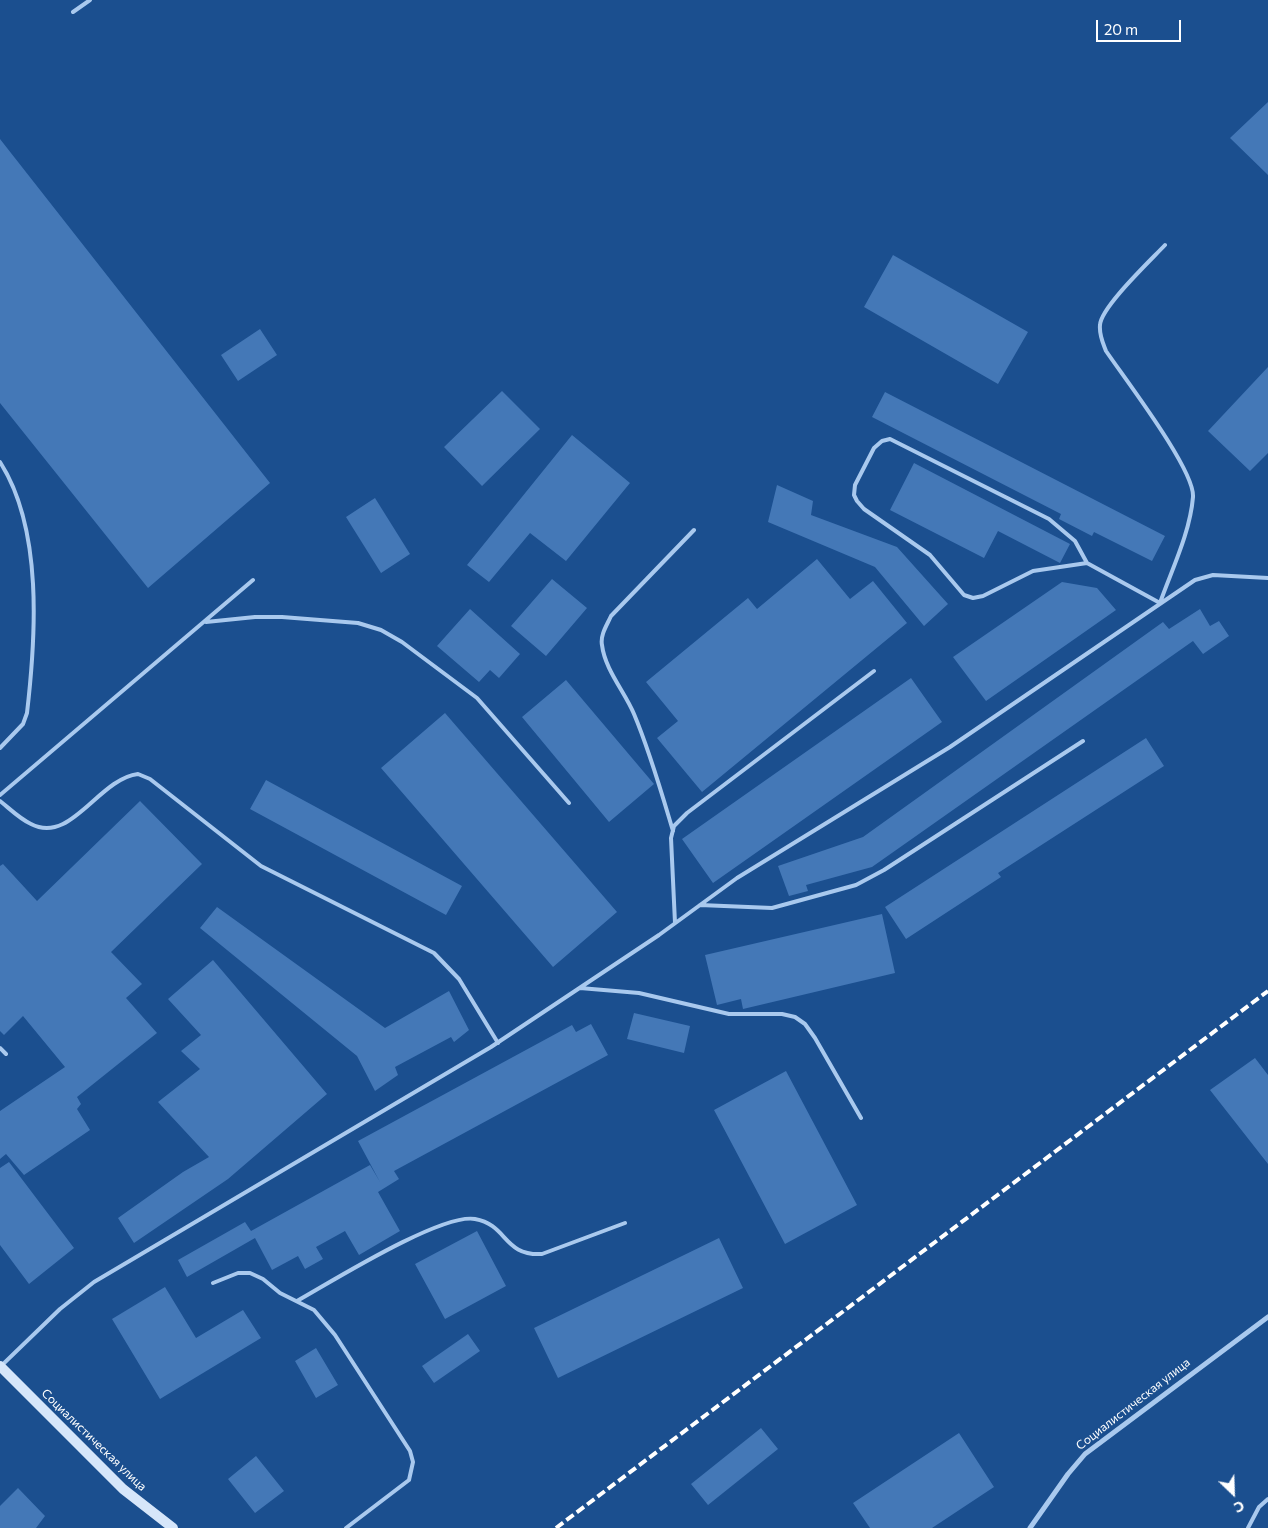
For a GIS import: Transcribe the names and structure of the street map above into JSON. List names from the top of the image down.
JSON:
{
  "streets": {
    "main road": ["Социалистическая улица"]
  },
  "scale_bar": "20 m",
  "north": "bottom right"
}
